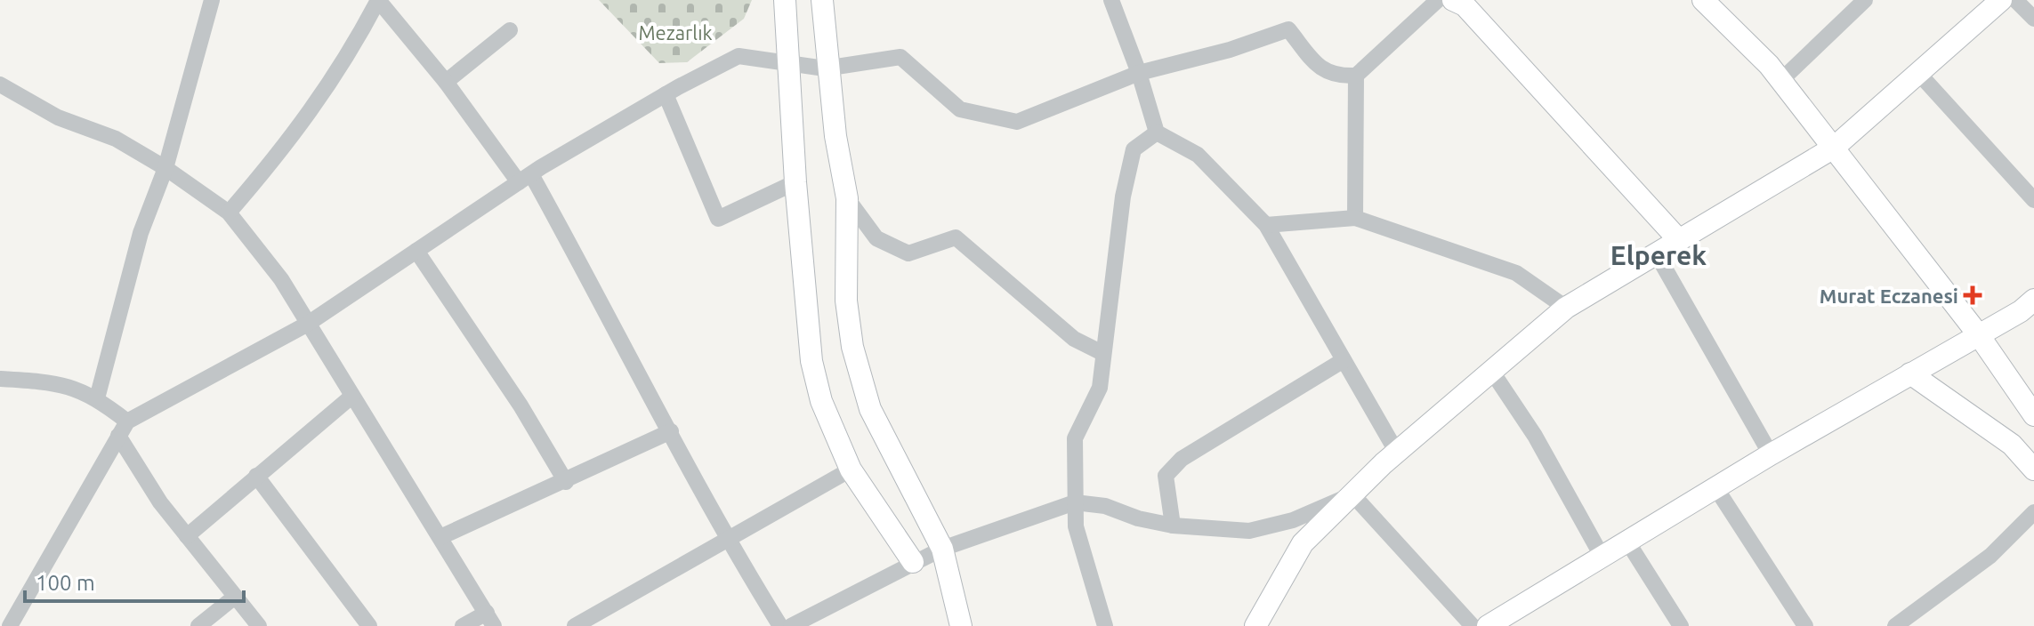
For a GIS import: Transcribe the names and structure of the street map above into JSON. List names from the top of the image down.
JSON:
{
  "districts": ["Elperek"],
  "parks": ["Mezarlık"],
  "places": {
    "health": ["Murat Eczanesi"]
  },
  "scale_bar": "100 m"
}
